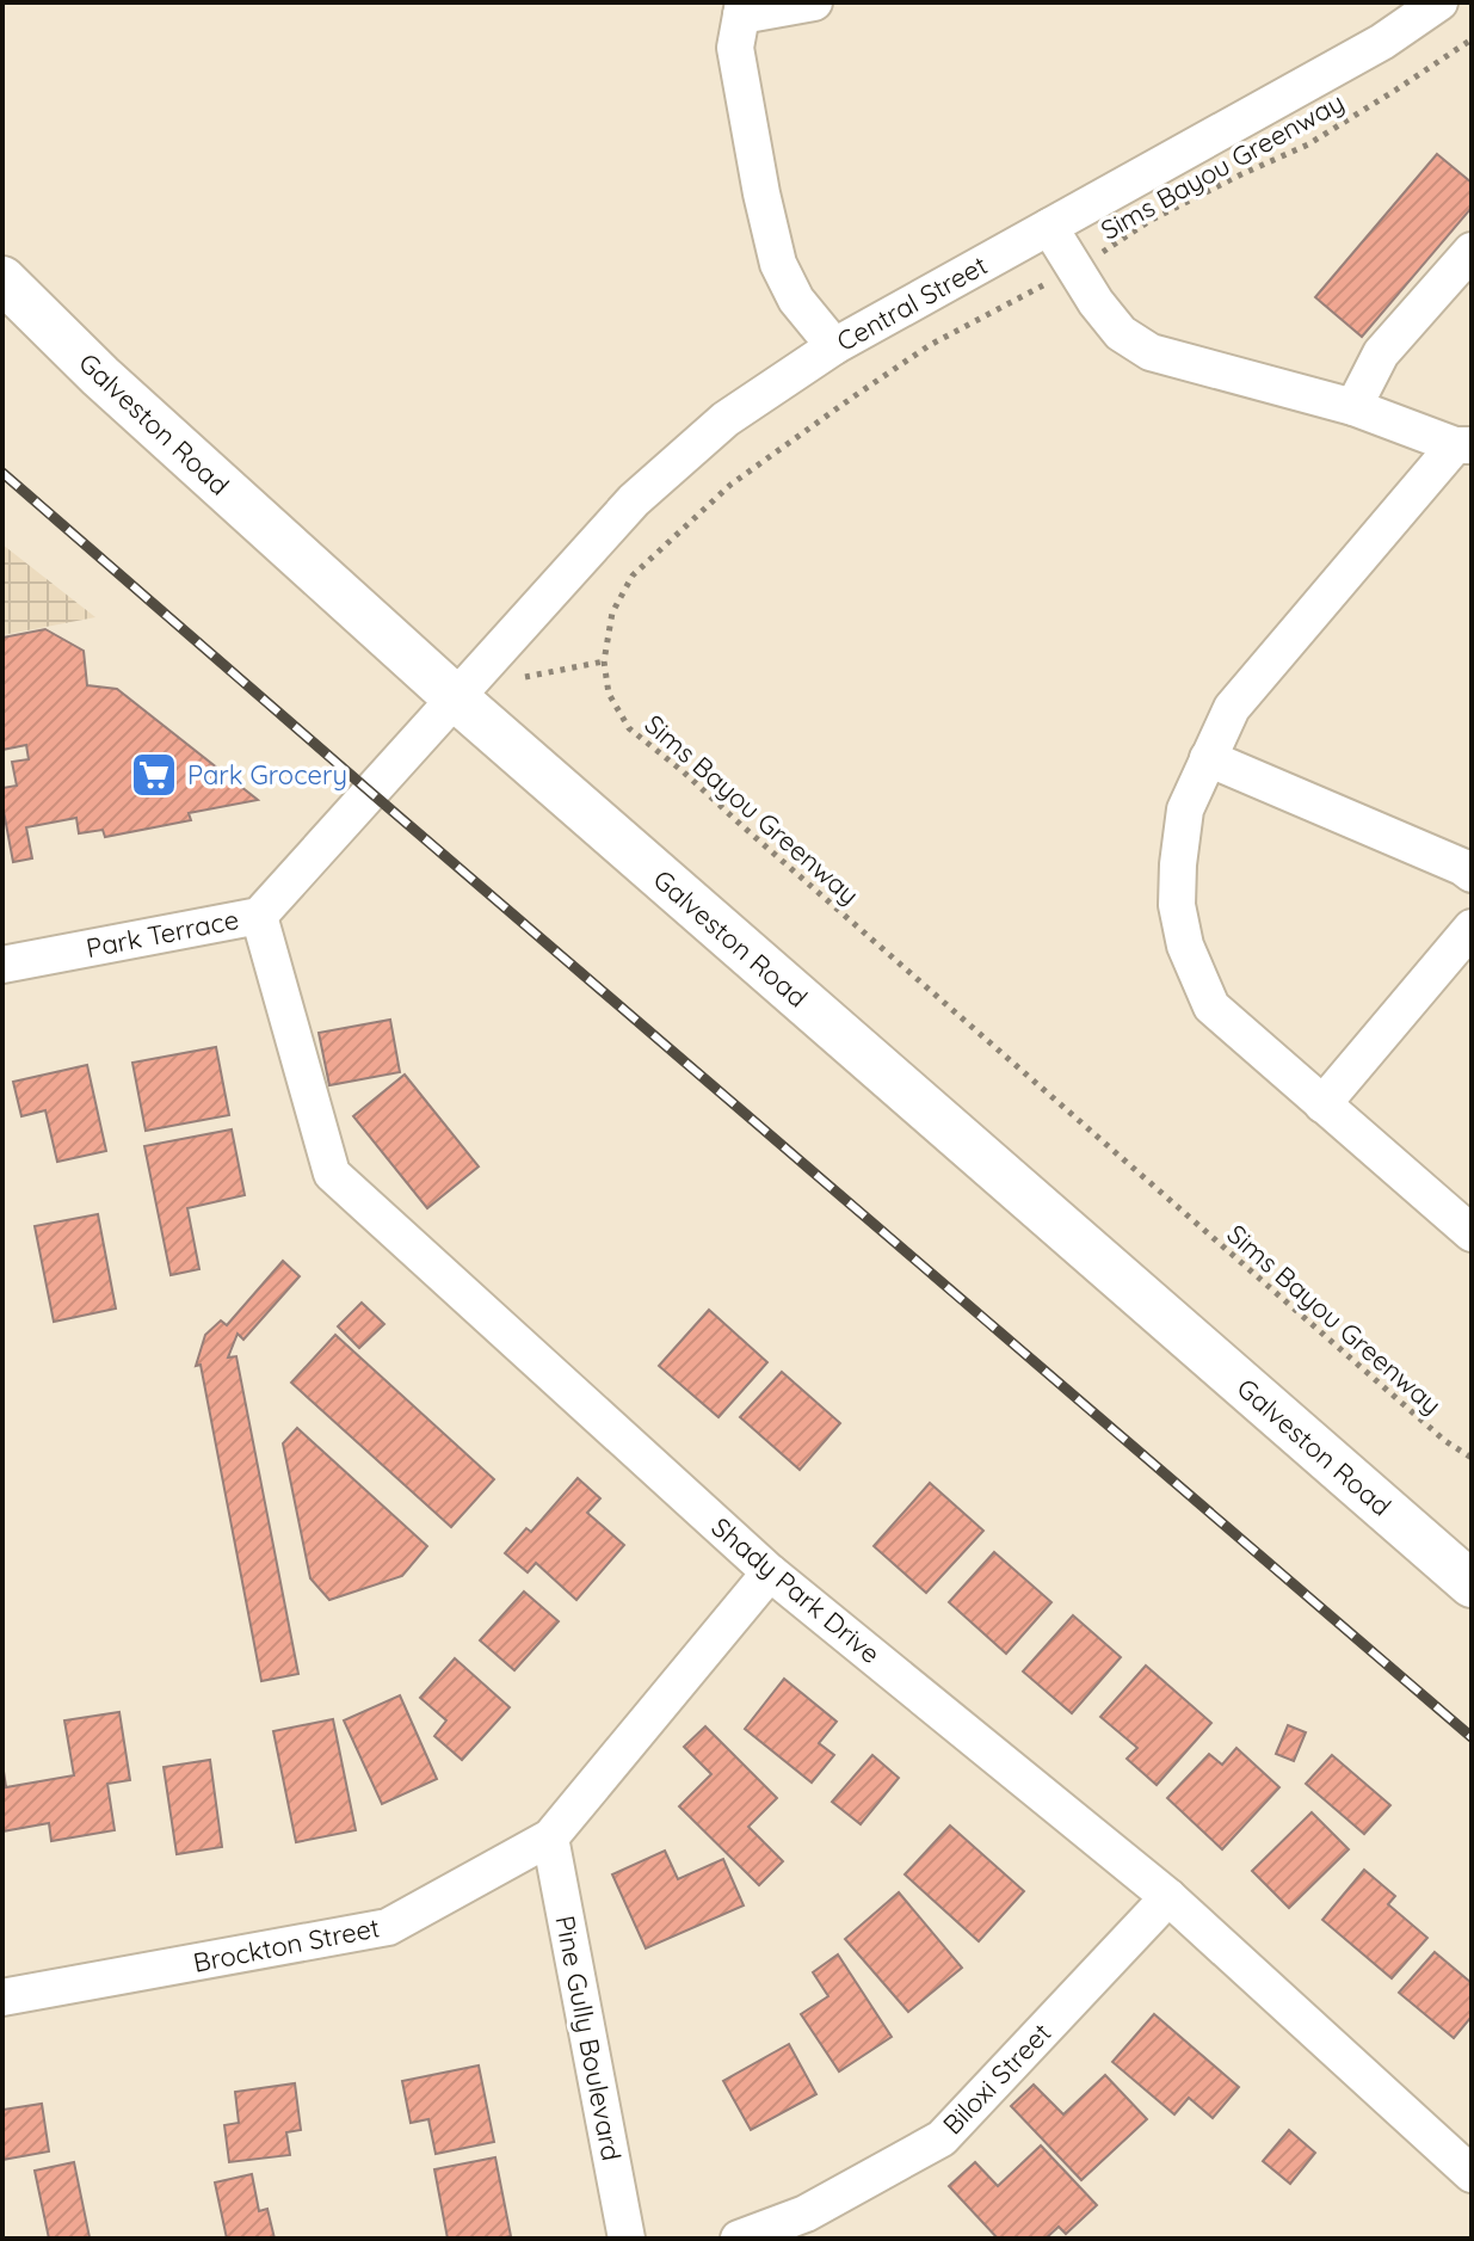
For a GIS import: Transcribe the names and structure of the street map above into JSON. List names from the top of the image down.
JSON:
{
  "streets": {
    "main road": ["Galveston Road"],
    "street": [
      "Central Street",
      "Park Terrace",
      "Shady Park Drive",
      "Brockton Street",
      "Pine Gully Boulevard",
      "Biloxi Street"
    ],
    "path": ["Sims Bayou Greenway"]
  },
  "crossings": [
    ["Central Street", "Galveston Road"],
    ["Central Street", "Park Terrace"],
    ["Galveston Road", "Park Terrace"],
    ["Park Terrace", "Shady Park Drive"],
    ["Shady Park Drive", "Brockton Street"],
    ["Shady Park Drive", "Biloxi Street"],
    ["Brockton Street", "Pine Gully Boulevard"]
  ],
  "places": {
    "supermarket": ["Park Grocery"]
  }
}
